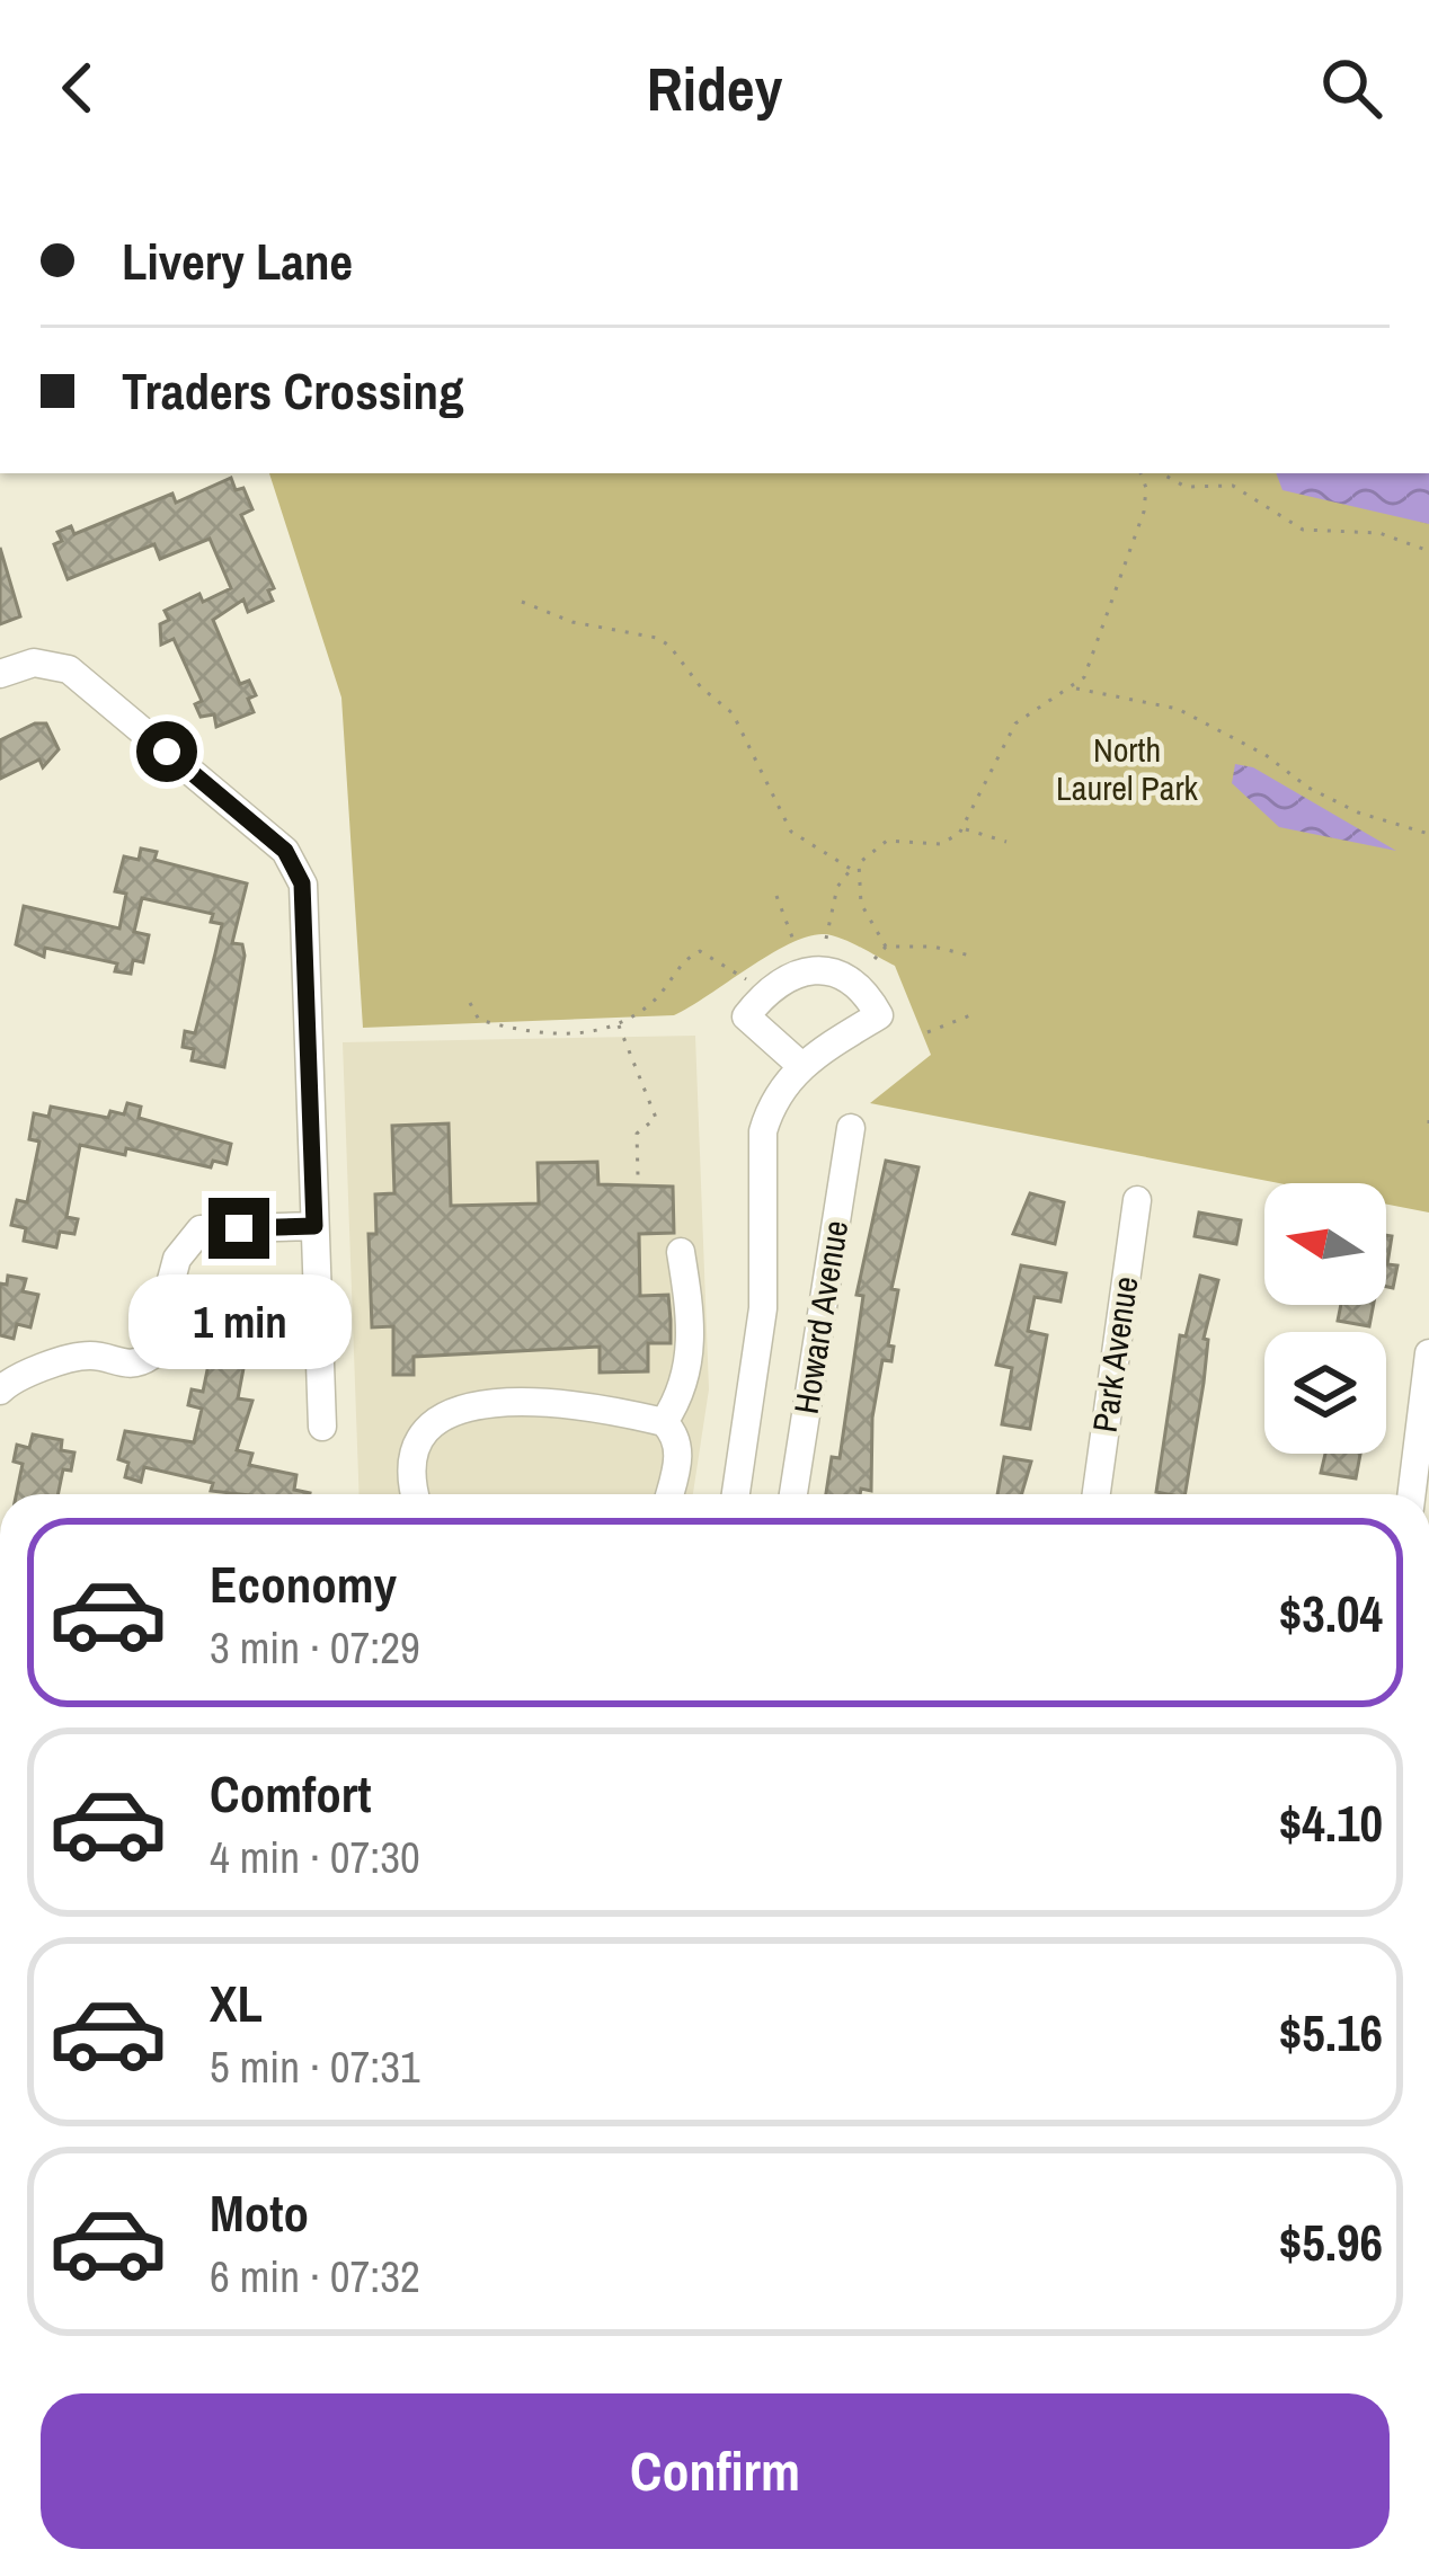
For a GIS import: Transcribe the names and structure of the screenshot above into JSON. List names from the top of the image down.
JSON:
{
  "streets": {
    "street": ["Howard Avenue", "Park Avenue"]
  },
  "parks": ["North Laurel Park"],
  "north": "left",
  "page": {
    "header": "Ridey",
    "banner": ["Livery Lane", "Traders Crossing"],
    "bubble": "1 min",
    "list": [
      {
        "name": "Economy",
        "note": "3 min · 07:29",
        "value": "$3.04"
      },
      {
        "name": "Comfort",
        "note": "4 min · 07:30",
        "value": "$4.10"
      },
      {
        "name": "XL",
        "note": "5 min · 07:31",
        "value": "$5.16"
      },
      {
        "name": "Moto",
        "note": "6 min · 07:32",
        "value": "$5.96"
      }
    ],
    "buttons": "Confirm"
  }
}
